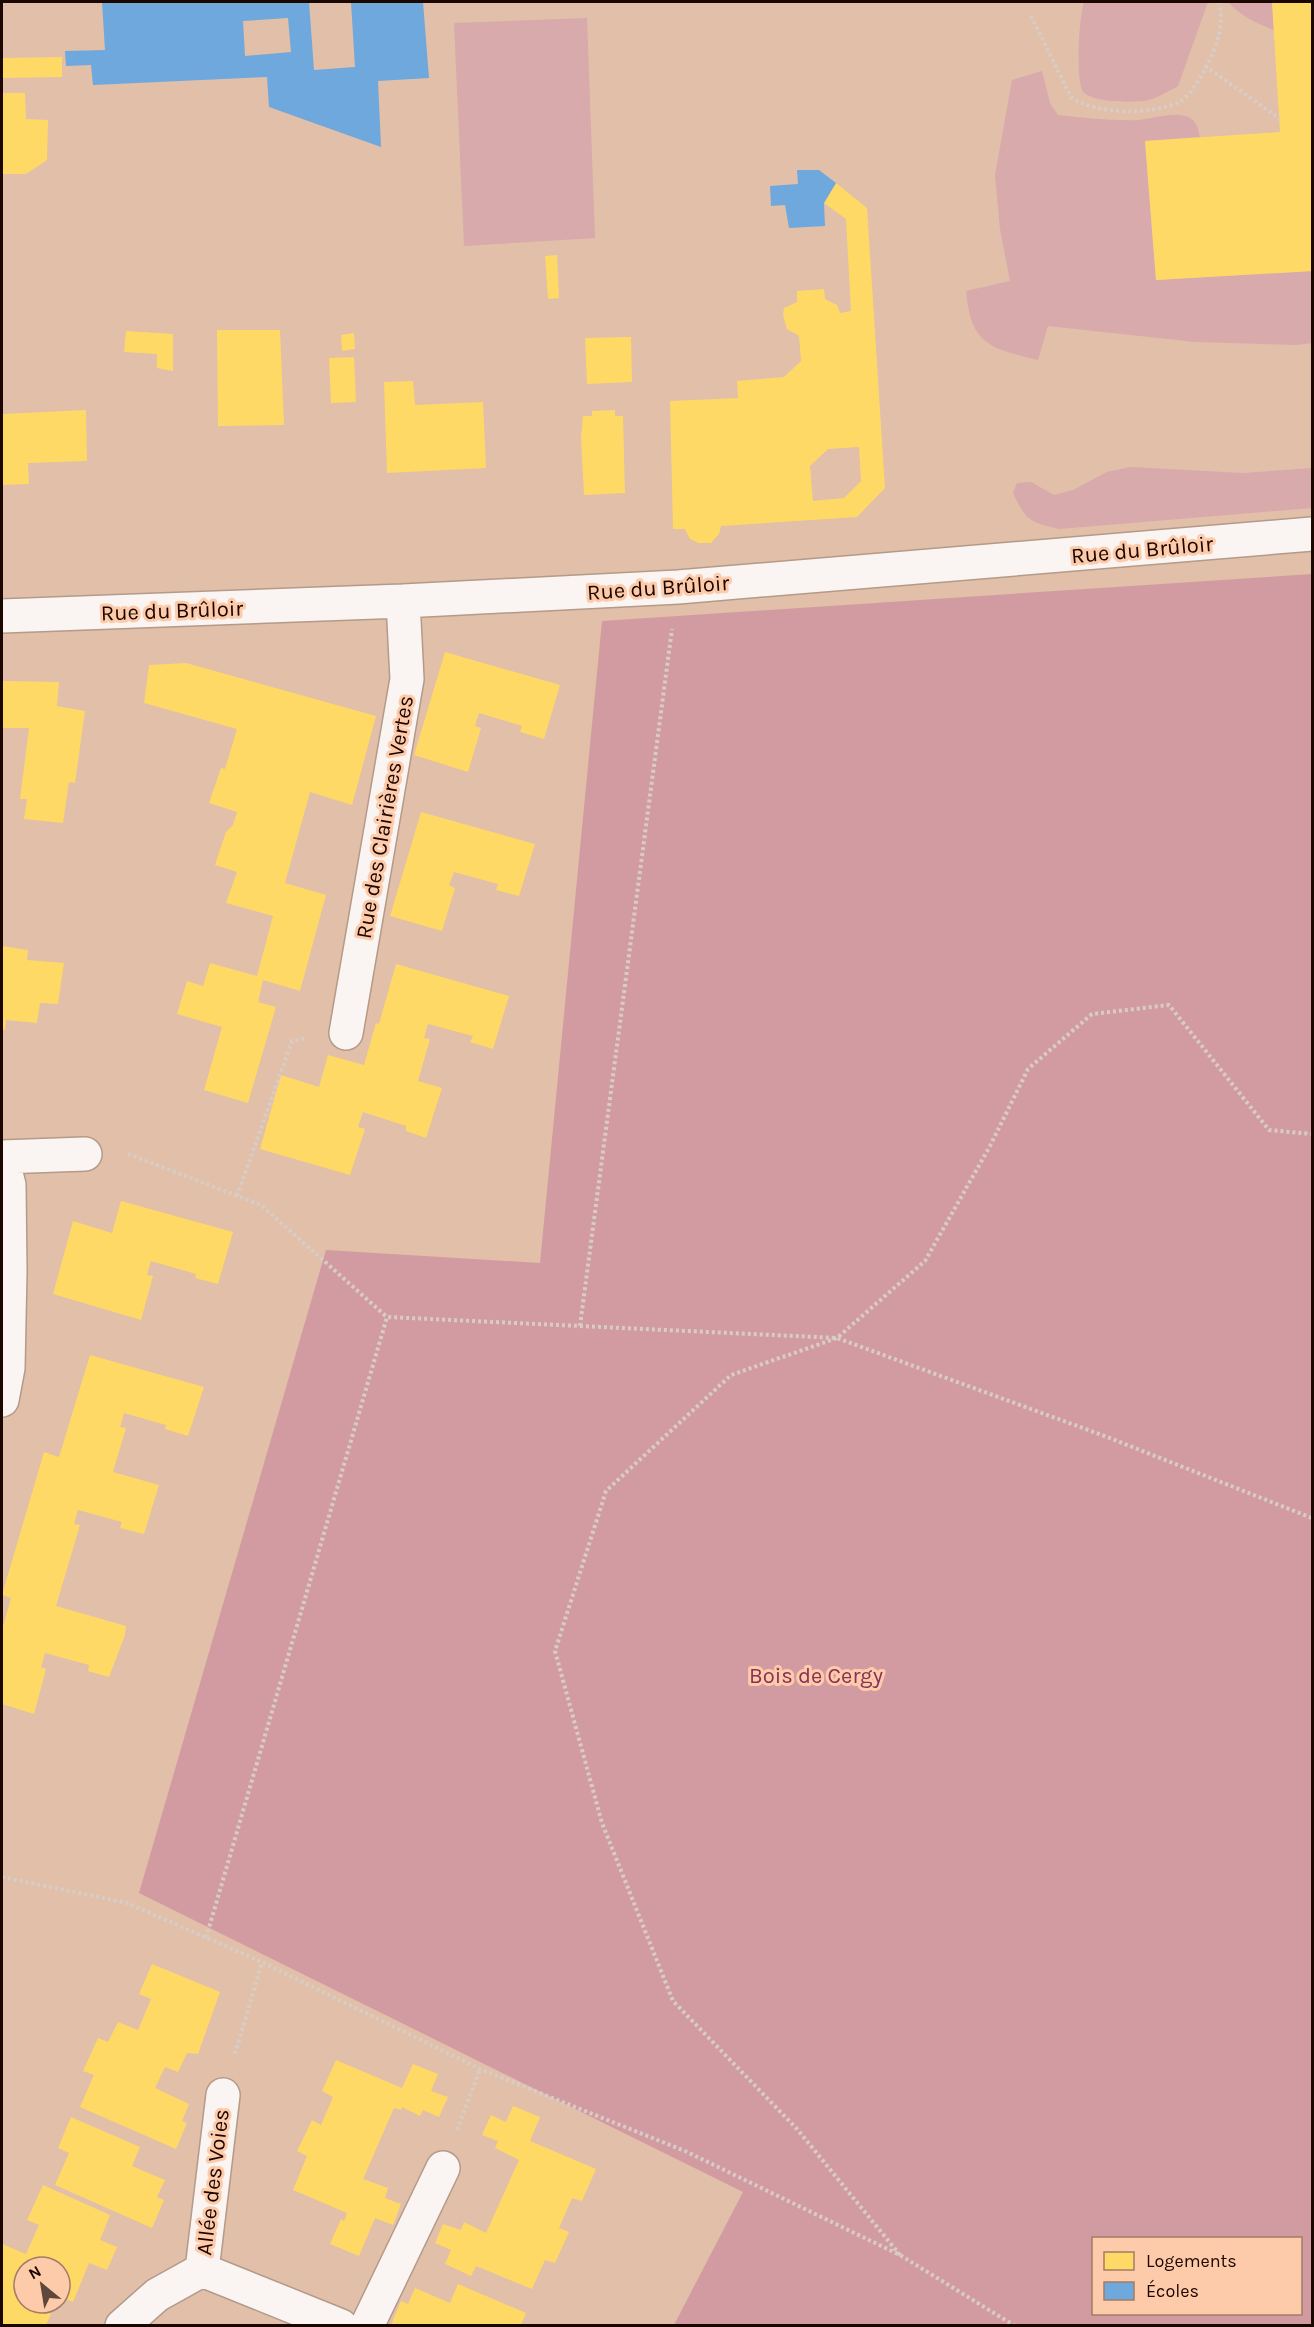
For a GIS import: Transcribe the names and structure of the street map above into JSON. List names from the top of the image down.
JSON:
{
  "streets": {
    "street": ["Rue du Brûloir", "Rue des Clairières Vertes", "Allée des Voies"]
  },
  "crossings": [
    ["Rue du Brûloir", "Rue des Clairières Vertes"]
  ],
  "parks": ["Bois de Cergy"],
  "legend": ["Logements", "Écoles"],
  "north": "top left"
}
